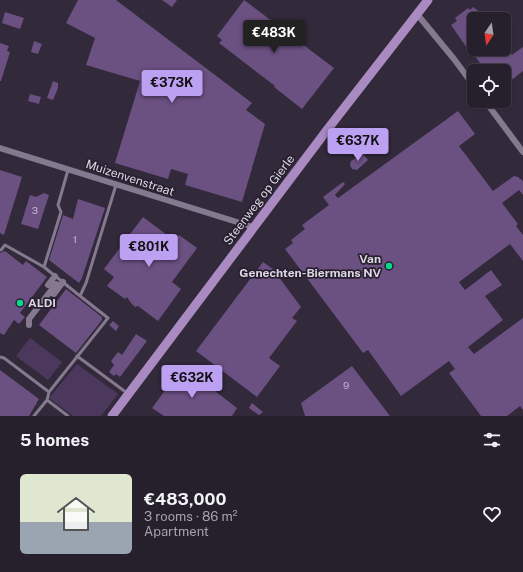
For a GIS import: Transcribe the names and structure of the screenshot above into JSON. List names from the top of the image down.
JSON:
{
  "streets": {
    "main road": ["Steenweg op Gierle"],
    "street": ["Muizenvenstraat"]
  },
  "crossings": [
    ["Muizenvenstraat", "Steenweg op Gierle"]
  ],
  "places": ["Van Genechten-Biermans NV", "ALDI"],
  "house_numbers": ["3", "1", "9"],
  "north": "bottom",
  "page": {
    "price": [
      "€483K",
      "€373K",
      "€637K",
      "€801K",
      "€632K"
    ],
    "heading": "5 homes",
    "list": [
      {
        "name": "€483,000",
        "note": "3 rooms · 86 m² · Apartment"
      }
    ]
  }
}
